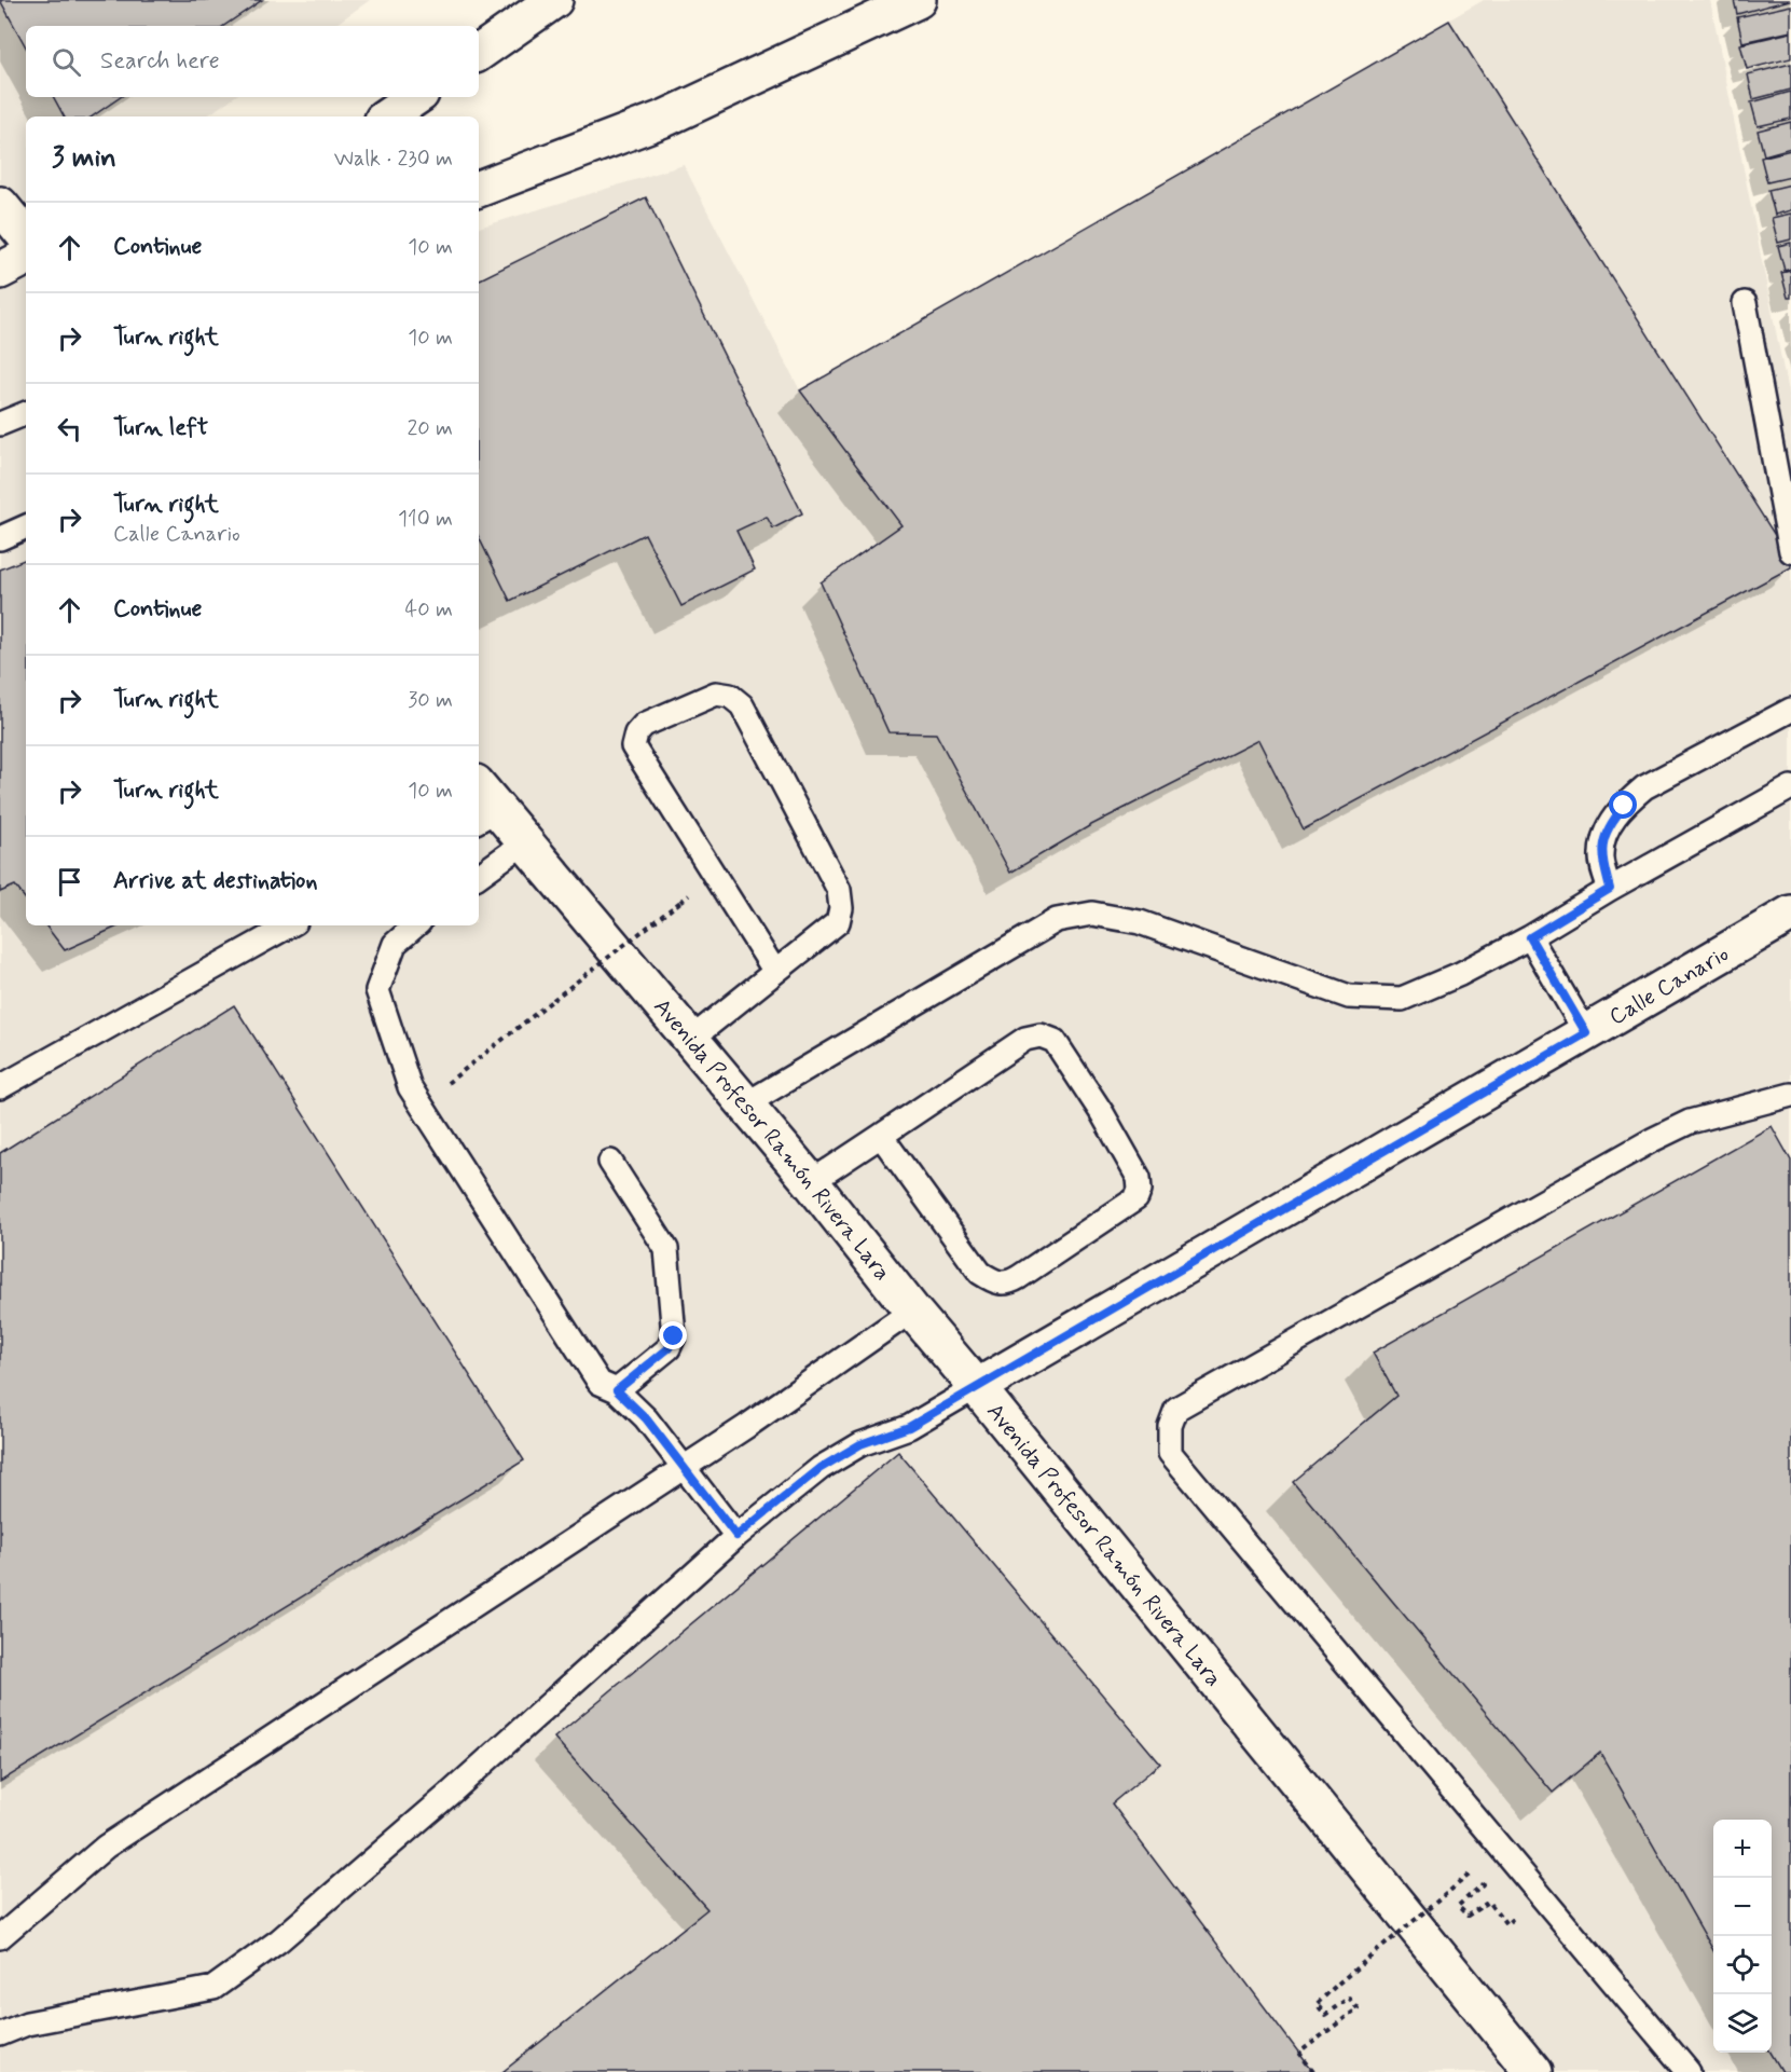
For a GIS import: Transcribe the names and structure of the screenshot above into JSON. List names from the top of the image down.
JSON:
{
  "streets": {
    "main road": ["Calle Canario", "Avenida Profesor Ramón Rivera Lara"]
  },
  "crossings": [
    ["Calle Canario", "Avenida Profesor Ramón Rivera Lara"]
  ],
  "page": {
    "search": "Search here",
    "heading": ["3 min", "Walk · 230 m"],
    "list": [
      ["Continue", "10 m"],
      ["Turn right", "10 m"],
      ["Turn left", "20 m"],
      ["Turn right", "Calle Canario", "110 m"],
      ["Continue", "40 m"],
      ["Turn right", "30 m"],
      ["Turn right", "10 m"],
      "Arrive at destination"
    ],
    "map_buttons": ["+", "−"]
  }
}
